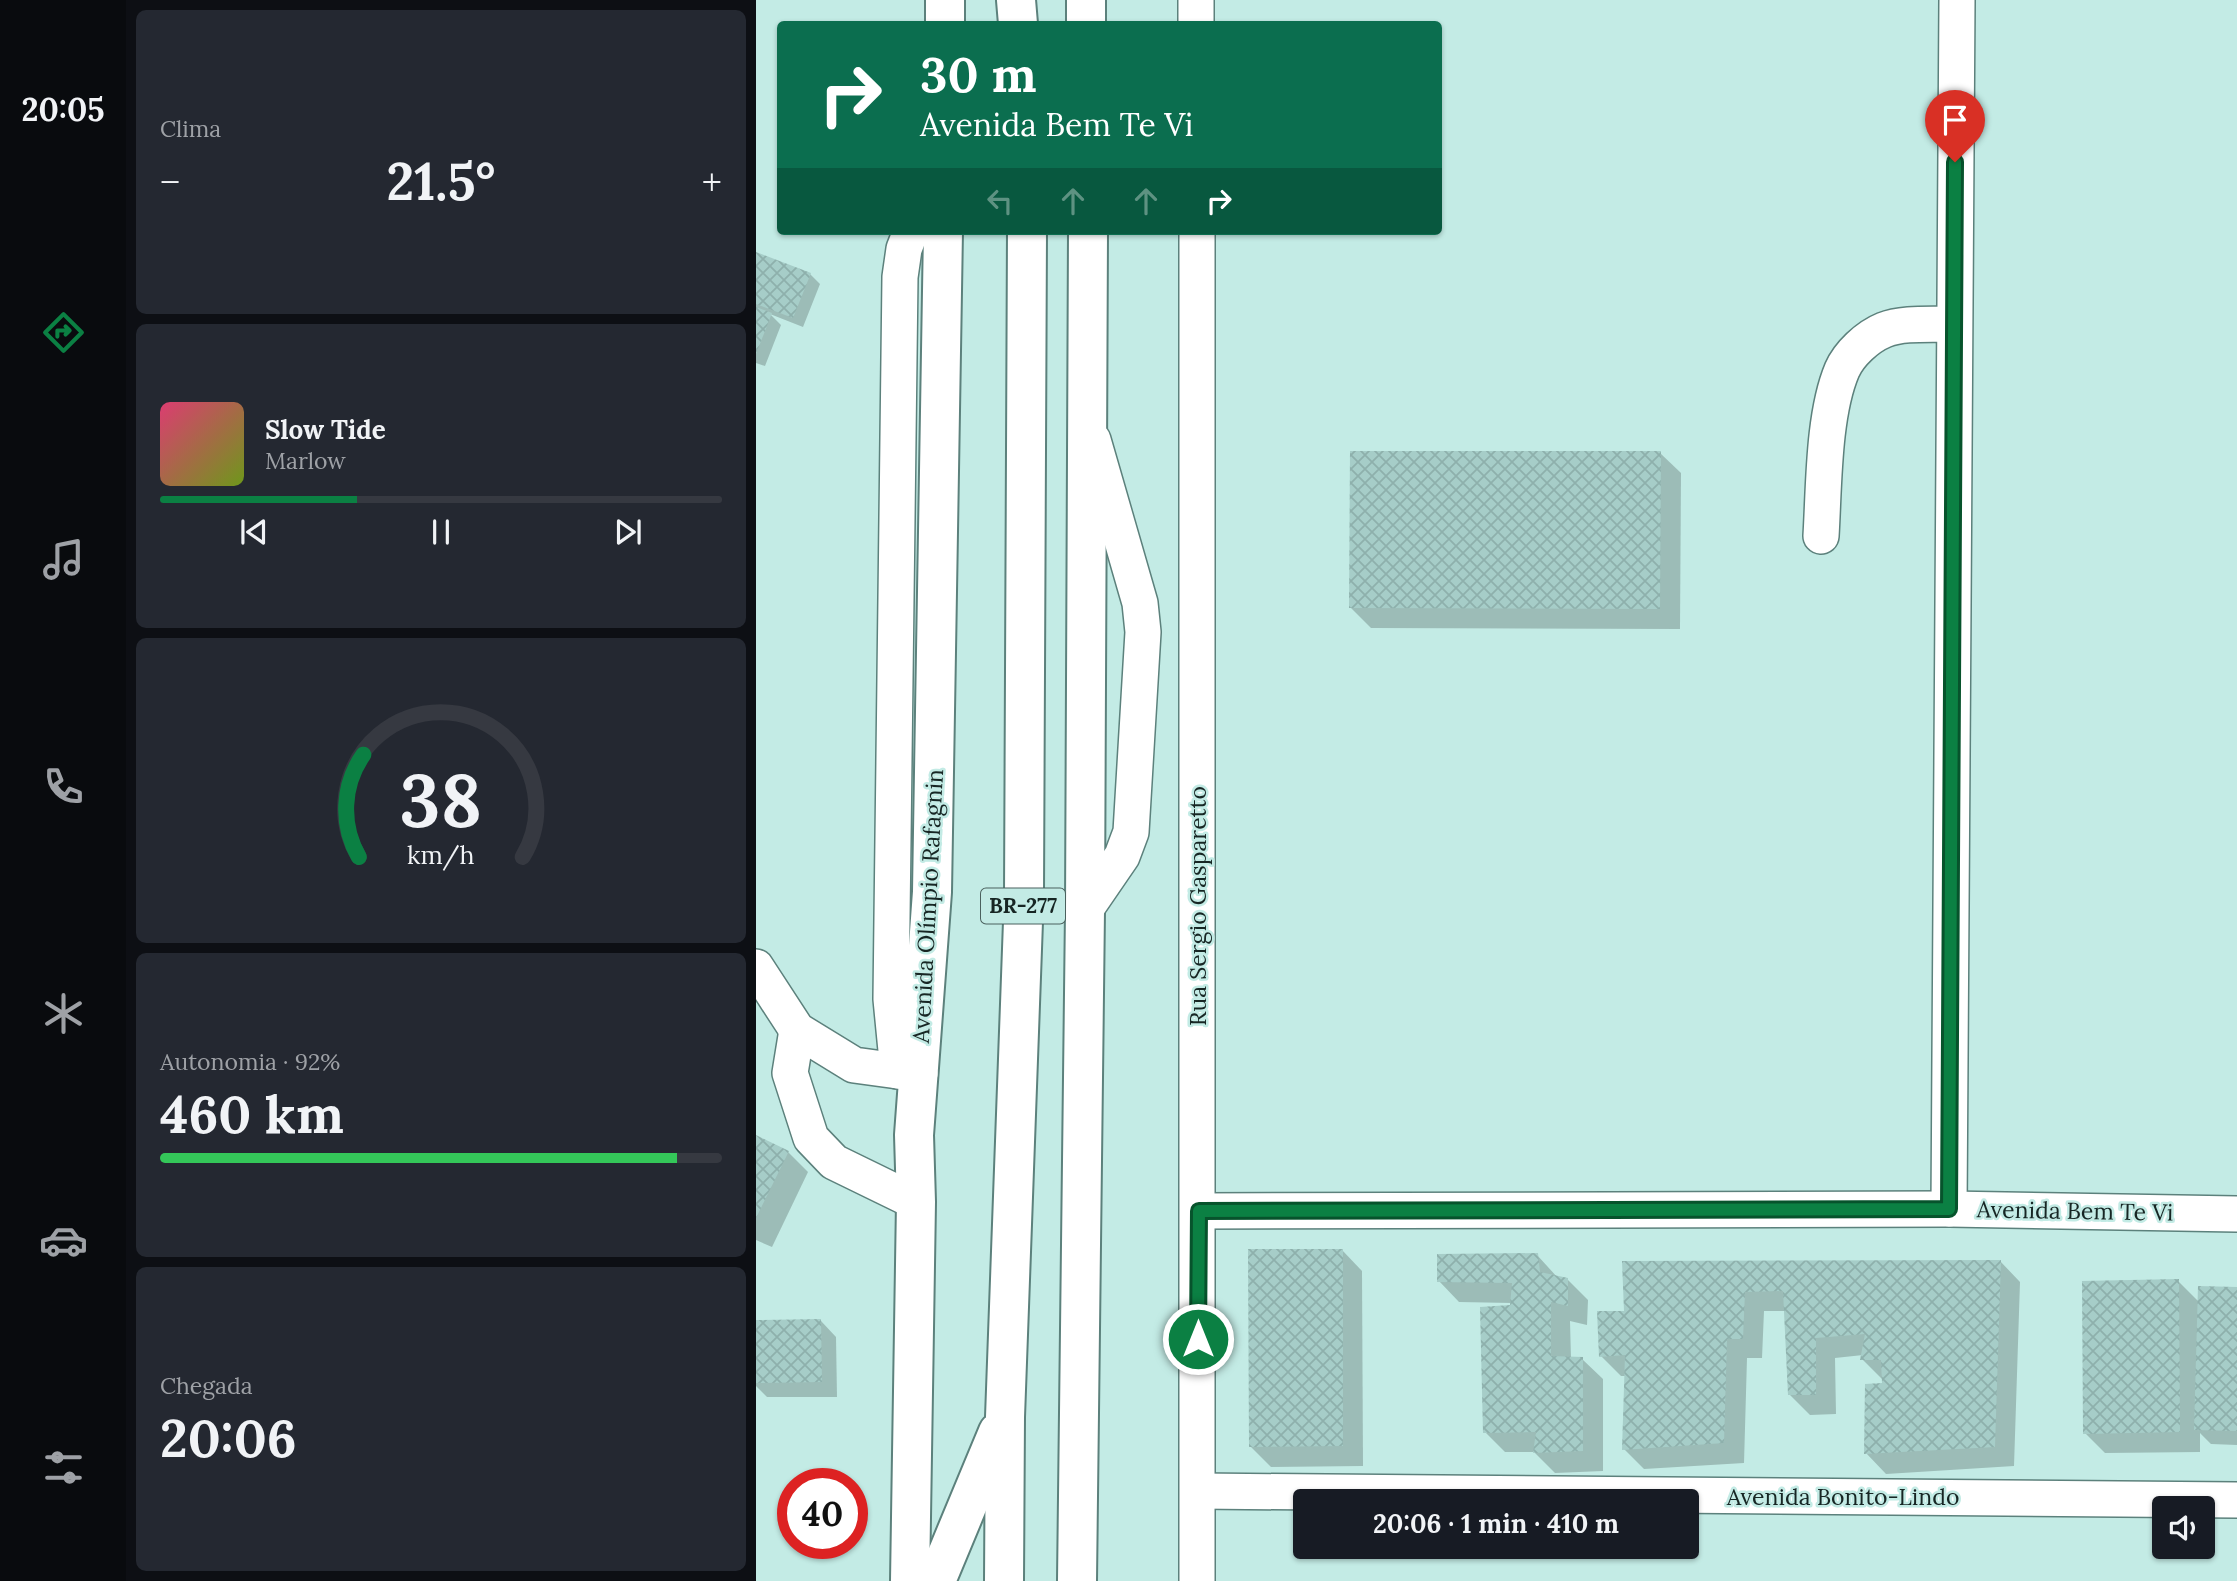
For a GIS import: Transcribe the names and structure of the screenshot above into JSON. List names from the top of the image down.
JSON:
{
  "streets": {
    "main road": ["Avenida Olímpio Rafagnin", "BR-277"],
    "street": ["Rua Sergio Gasparetto", "Avenida Bem Te Vi", "Avenida Bonito-Lindo"]
  },
  "crossings": [
    ["Rua Sergio Gasparetto", "Avenida Bem Te Vi"],
    ["Rua Sergio Gasparetto", "Avenida Bonito-Lindo"]
  ],
  "page": {
    "tabs": "20:05",
    "tile": [
      "Clima",
      ["Autonomia · 92%", "460 km"],
      ["Chegada", "20:06"]
    ],
    "turn": ["30 m", "Avenida Bem Te Vi"],
    "heat": ["−", "21.5°", "+"],
    "song": ["Slow Tide", "Marlow"],
    "limit": "40",
    "trip": "20:06 · 1 min · 410 m",
    "gauge": ["38", "km/h"]
  }
}
